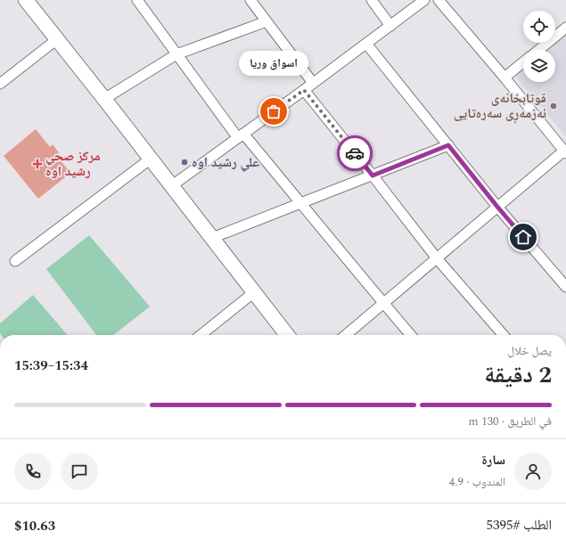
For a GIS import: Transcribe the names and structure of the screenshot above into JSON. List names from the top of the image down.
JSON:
{
  "places": {
    "other": ["قوتابخانەی ئەزمەڕی سەرەتایی", "اسواق وريا", "علي رشيد اوه"],
    "health": ["مركز صحي رشيد اوه"]
  },
  "page": {
    "bubble": "اسواق وريا",
    "heading": ["2 دقيقة", "يصل خلال", "15:34–15:39"],
    "panel": [
      "سارة",
      "المندوب · 4.9",
      "الطلب #5395",
      "$10.63"
    ],
    "bar": "في الطريق · 130 m"
  }
}
